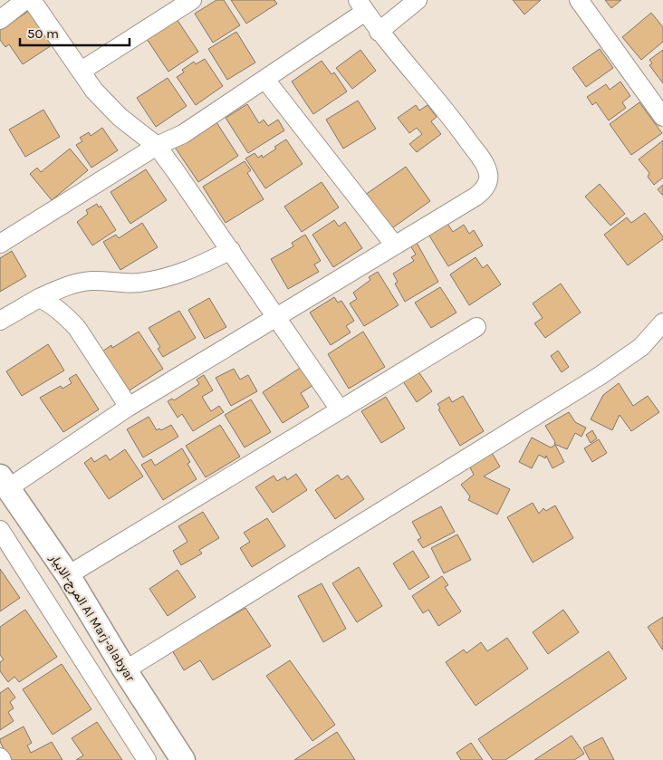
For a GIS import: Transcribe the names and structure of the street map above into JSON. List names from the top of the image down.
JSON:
{
  "streets": {
    "main road": ["المرج-الابيار Al Marj-alabyar"]
  },
  "scale_bar": "50 m"
}
